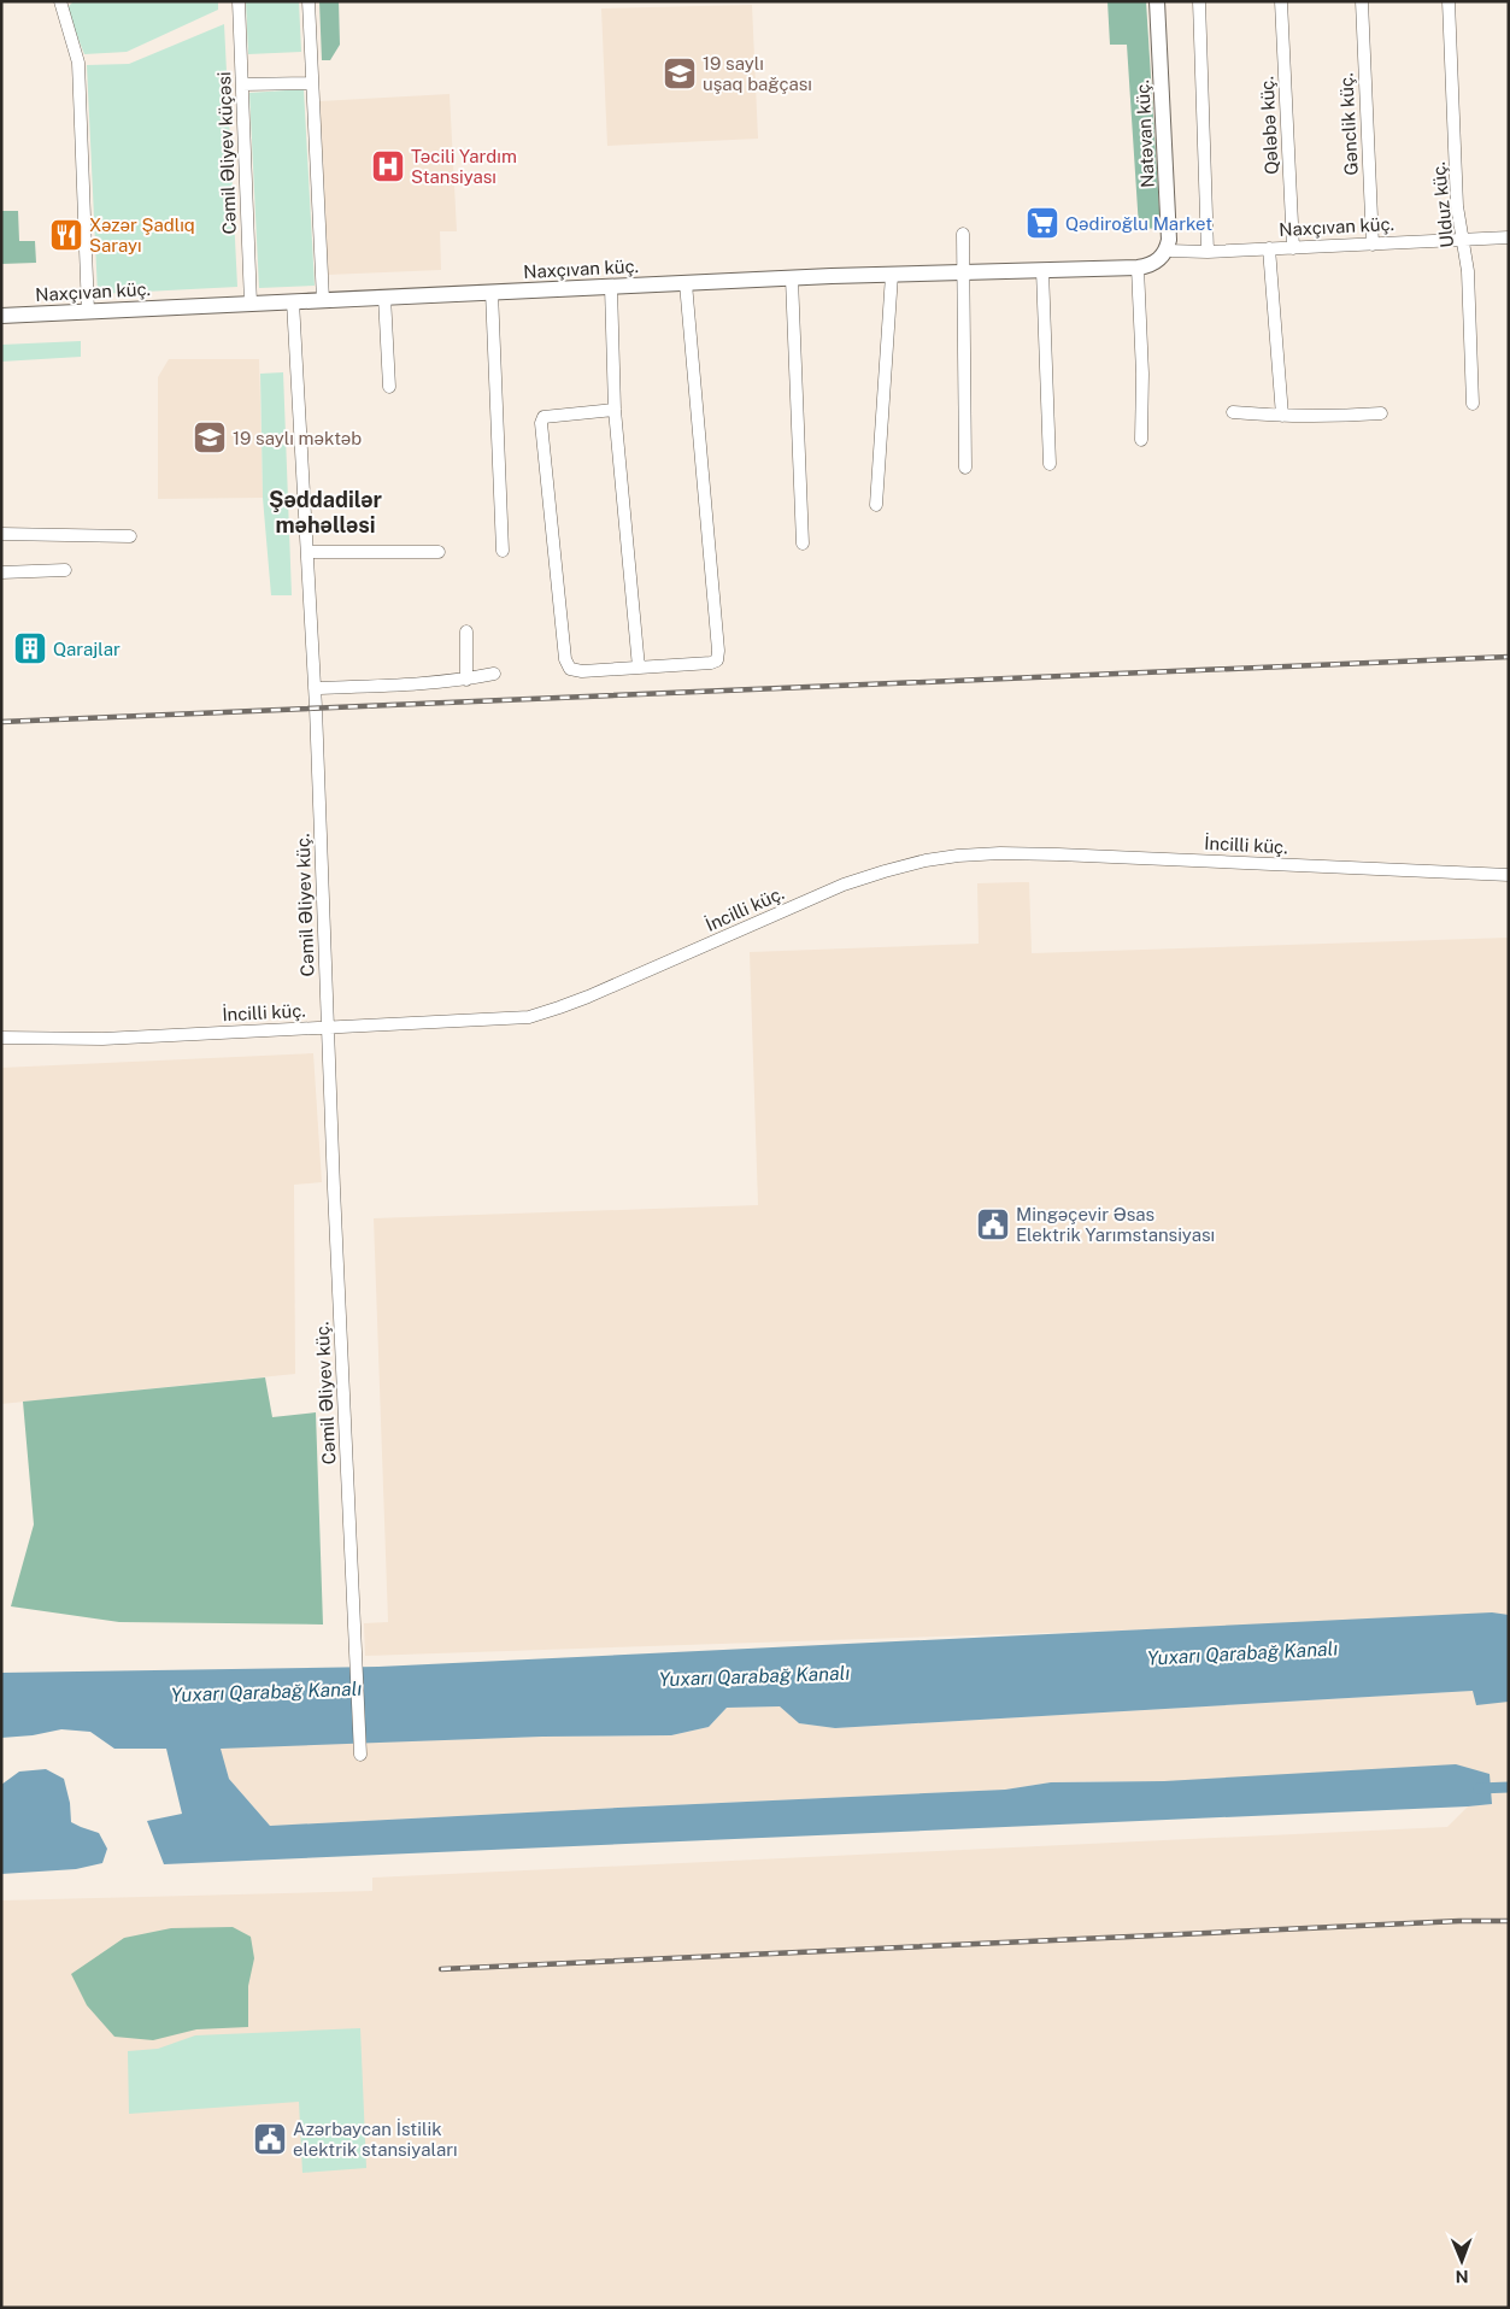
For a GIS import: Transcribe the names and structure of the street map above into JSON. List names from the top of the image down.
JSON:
{
  "streets": {
    "street": [
      "Gənclik küç.",
      "Qələbə küç.",
      "Natəvan küç.",
      "Cəmil Əliyev küçəsi",
      "Ulduz küç.",
      "Naxçıvan küç.",
      "İncilli küç.",
      "Cəmil Əliyev küç."
    ]
  },
  "crossings": [
    ["Gənclik küç.", "Naxçıvan küç."],
    ["Qələbə küç.", "Naxçıvan küç."],
    ["Natəvan küç.", "Naxçıvan küç."],
    ["Cəmil Əliyev küçəsi", "Naxçıvan küç."],
    ["Ulduz küç.", "Naxçıvan küç."],
    ["Naxçıvan küç.", "Cəmil Əliyev küç."],
    ["İncilli küç.", "Cəmil Əliyev küç."]
  ],
  "districts": ["Şəddadilər məhəlləsi"],
  "water": ["Yuxarı Qarabağ Kanalı"],
  "places": {
    "school or university": ["19 saylı uşaq bağçası", "19 saylı məktəb"],
    "hospital": ["Təcili Yardım Stansiyası"],
    "supermarket": ["Qədiroğlu Market"],
    "restaurant": ["Xəzər Şadlıq Sarayı"],
    "building": ["Qarajlar"],
    "public building": ["Mingəçevir Əsas Elektrik Yarımstansiyası", "Azərbaycan İstilik elektrik stansiyaları"]
  },
  "north": "bottom"
}
